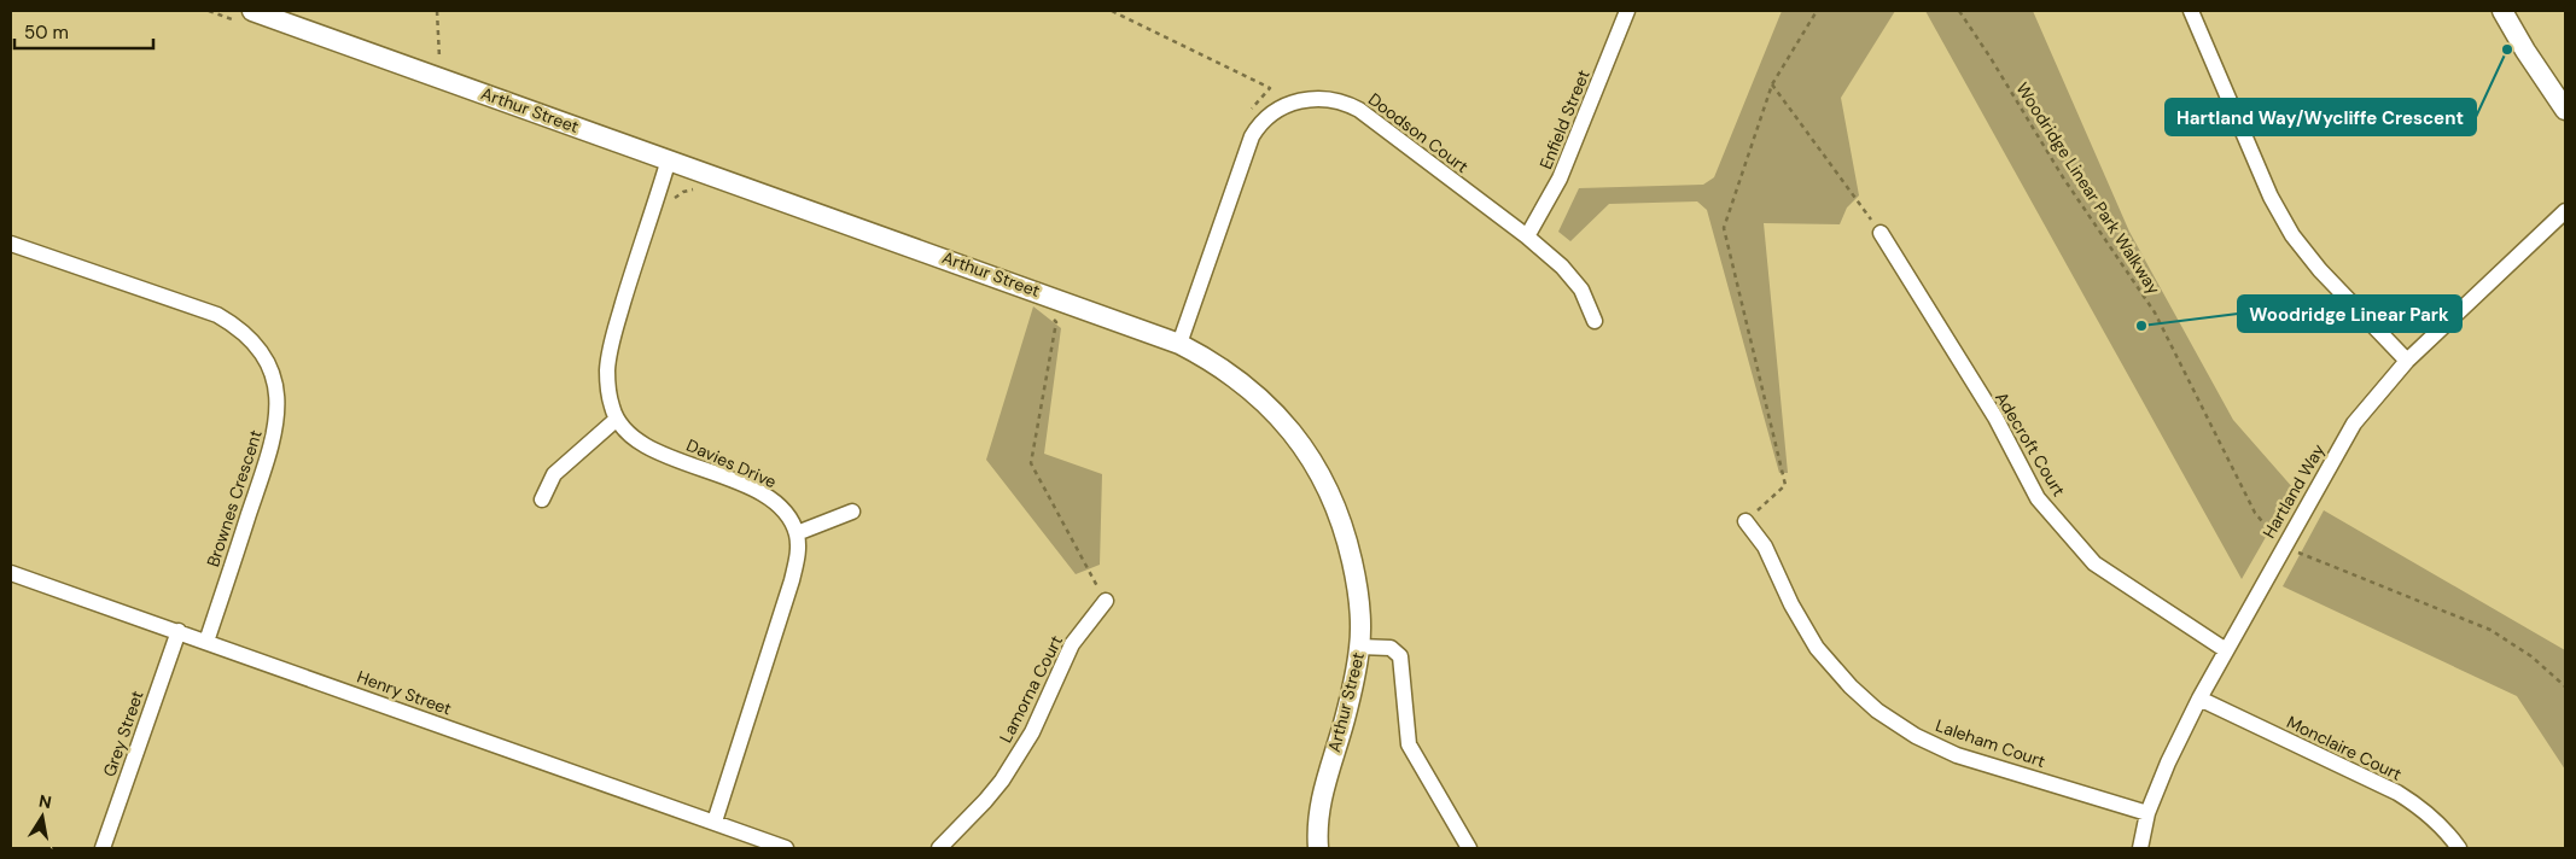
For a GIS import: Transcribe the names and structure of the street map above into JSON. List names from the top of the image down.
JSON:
{
  "streets": {
    "street": [
      "Arthur Street",
      "Enfield Street",
      "Doodson Court",
      "Adecroft Court",
      "Davies Drive",
      "Hartland Way",
      "Brownes Crescent",
      "Lamorna Court",
      "Henry Street",
      "Grey Street",
      "Laleham Court",
      "Monclaire Court"
    ],
    "path": ["Woodridge Linear Park Walkway"]
  },
  "crossings": [
    ["Arthur Street", "Doodson Court"],
    ["Enfield Street", "Doodson Court"],
    ["Woodridge Linear Park Walkway", "Hartland Way"],
    ["Adecroft Court", "Hartland Way"],
    ["Hartland Way", "Laleham Court"],
    ["Hartland Way", "Monclaire Court"],
    ["Brownes Crescent", "Henry Street"],
    ["Henry Street", "Grey Street"]
  ],
  "places": ["Hartland Way/Wycliffe Crescent", "Woodridge Linear Park"],
  "scale_bar": "50 m",
  "north": "top"
}
